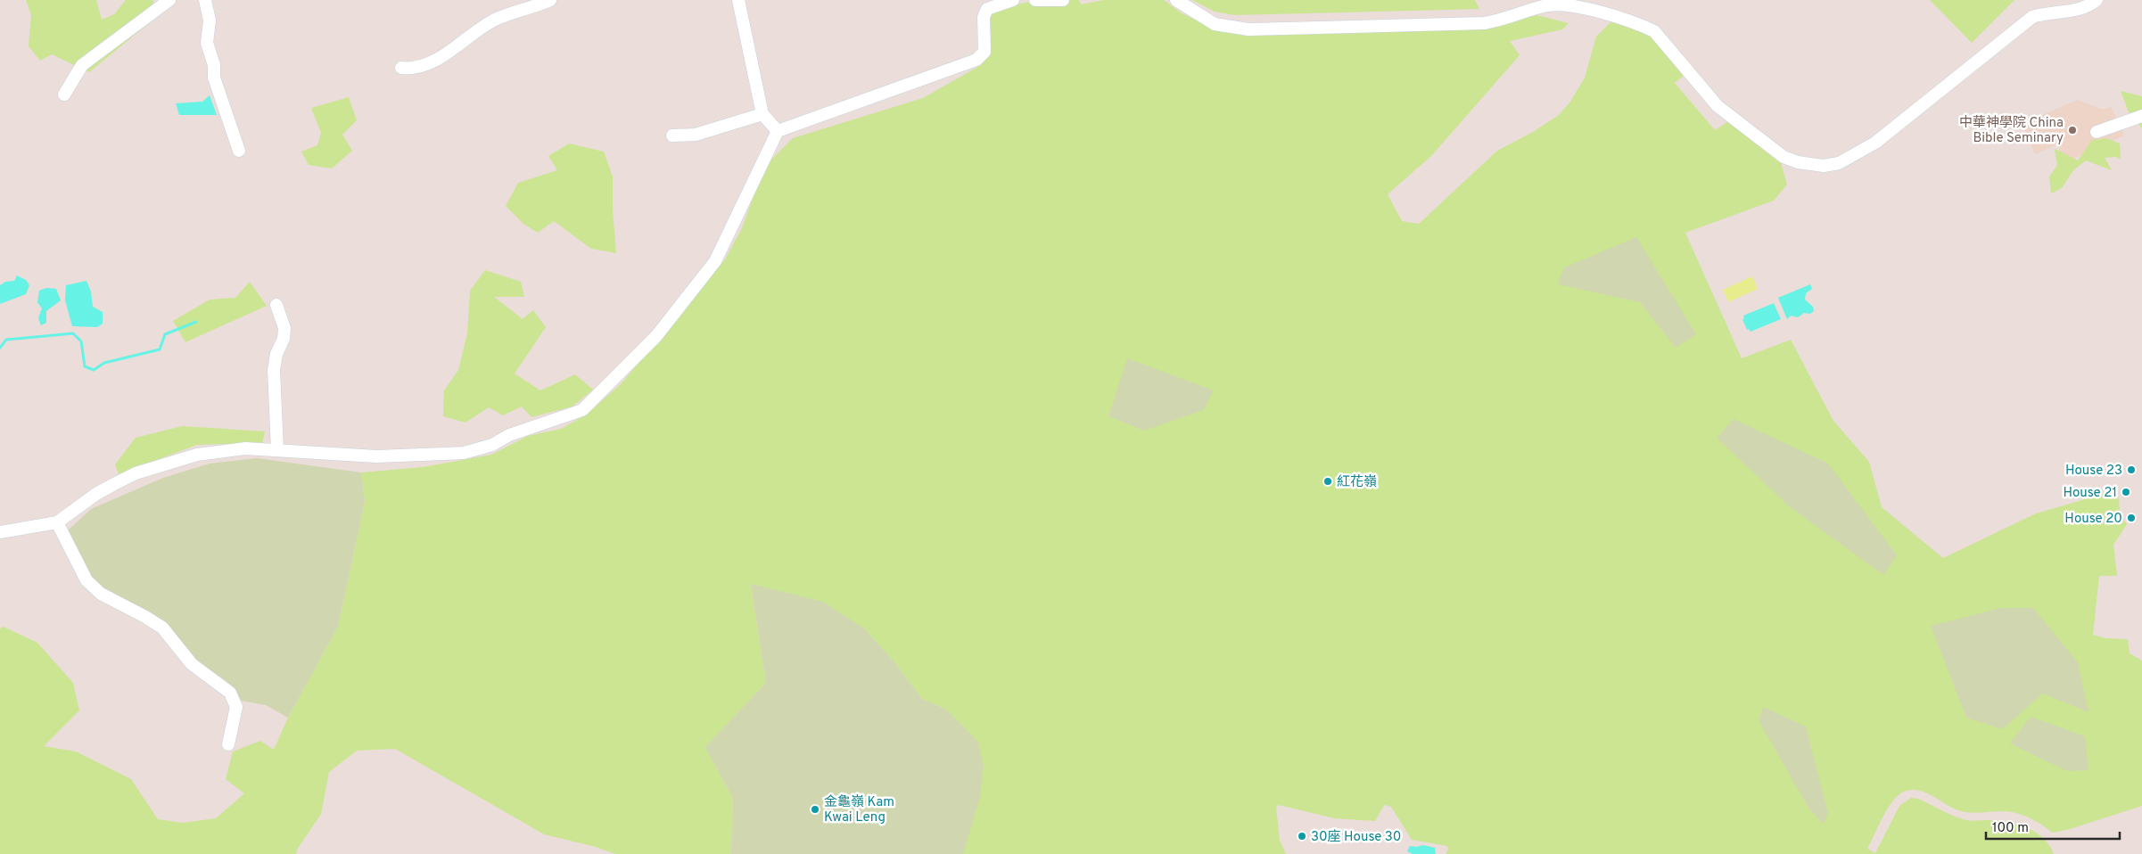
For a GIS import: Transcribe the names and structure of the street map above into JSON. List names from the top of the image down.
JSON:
{
  "places": [
    "中華神學院 China Bible Seminary",
    "House 23",
    "紅花嶺",
    "House 21",
    "House 20",
    "金龜嶺 Kam Kwai Leng",
    "30座 House 30"
  ],
  "scale_bar": "100 m"
}
